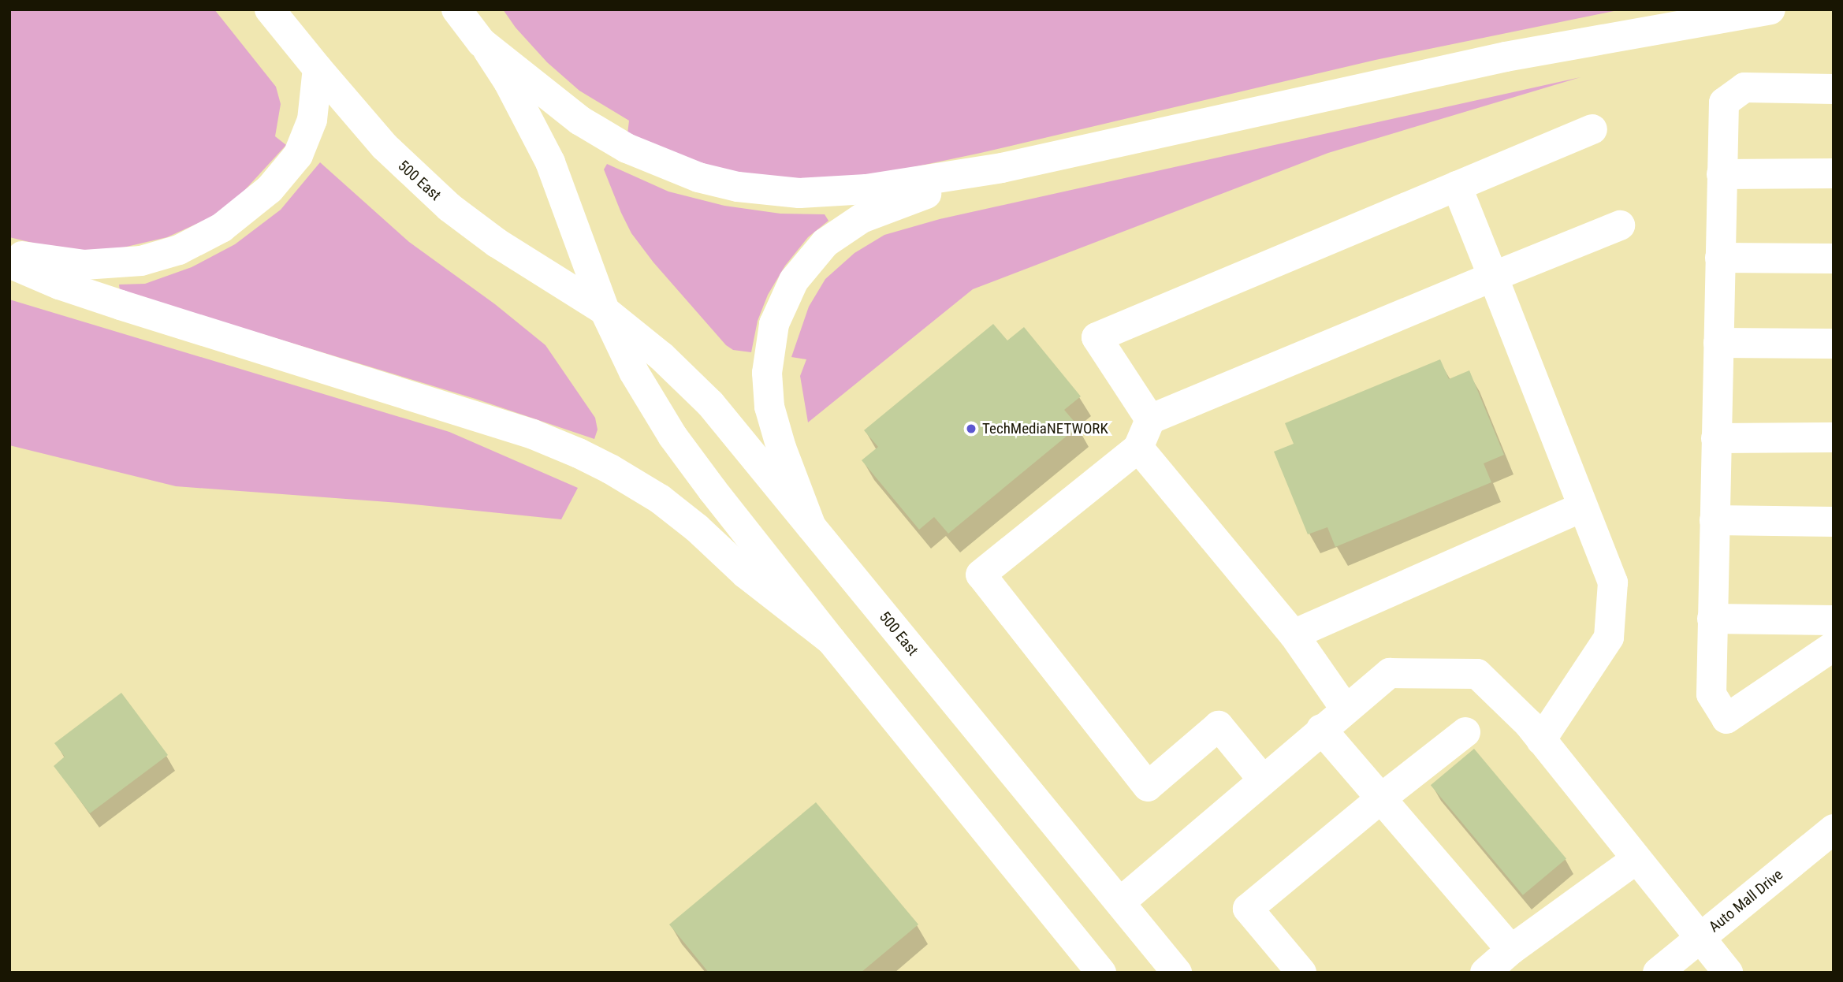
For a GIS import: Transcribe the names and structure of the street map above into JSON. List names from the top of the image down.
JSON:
{
  "streets": {
    "main road": ["500 East", "Auto Mall Drive"]
  },
  "places": ["TechMediaNETWORK"]
}
